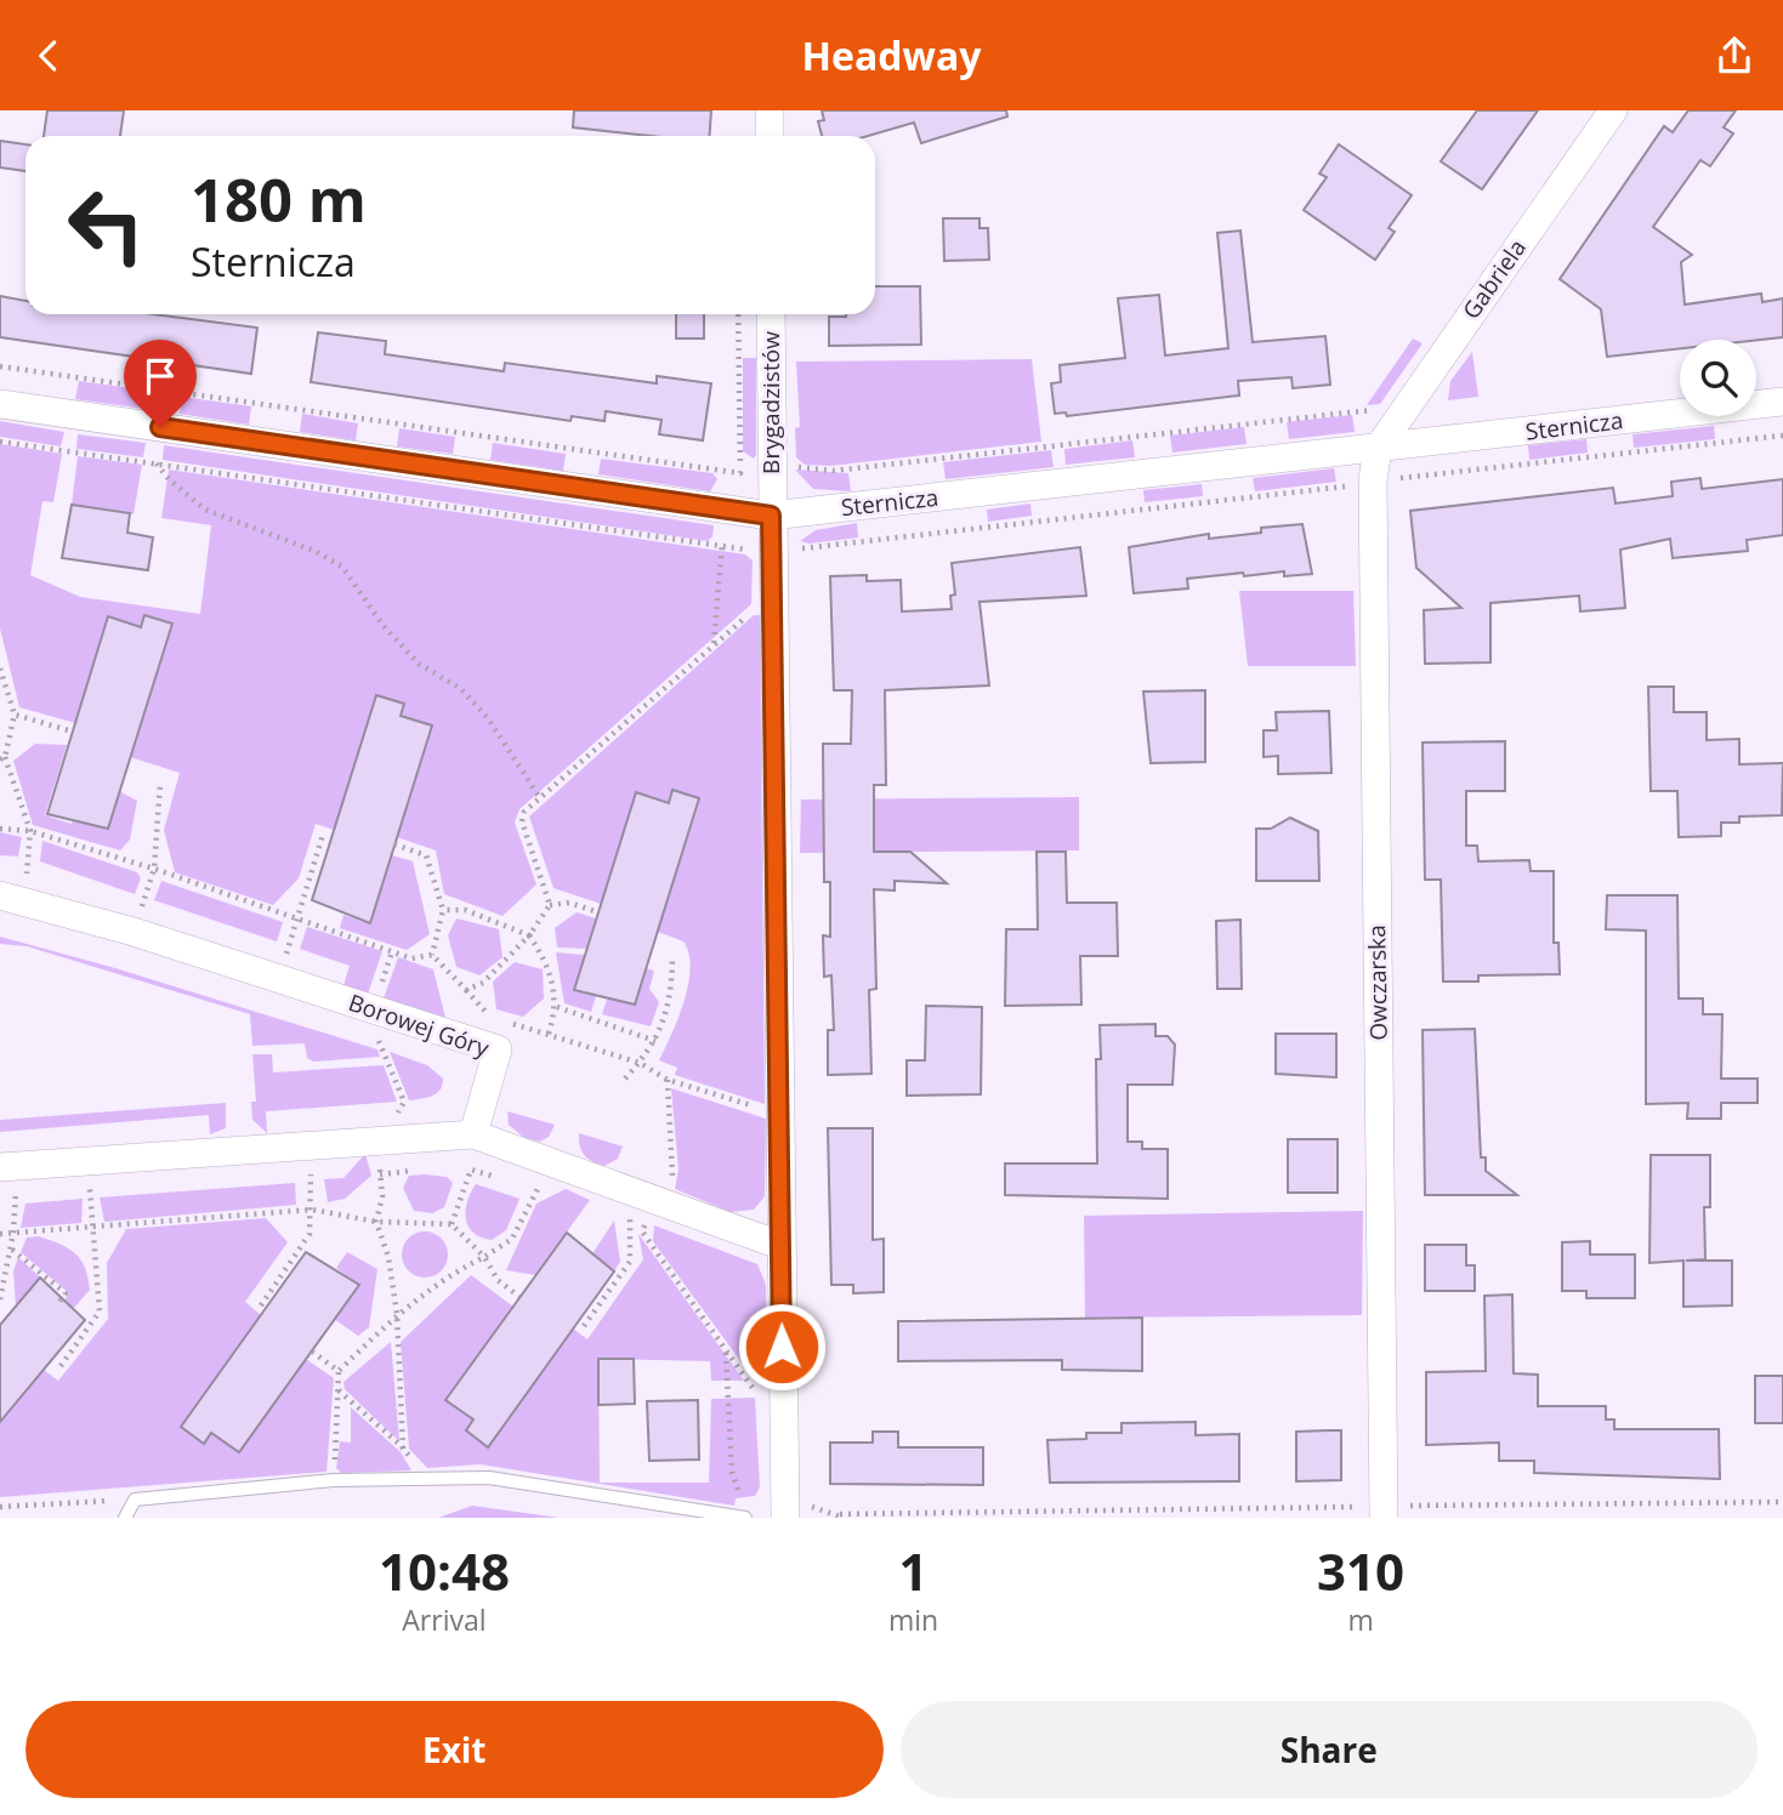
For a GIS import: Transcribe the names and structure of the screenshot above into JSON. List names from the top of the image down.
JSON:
{
  "streets": {
    "street": [
      "Gabriela",
      "Brygadzistów",
      "Sternicza",
      "Owczarska",
      "Borowej Góry"
    ]
  },
  "crossings": [
    ["Gabriela", "Sternicza"],
    ["Gabriela", "Owczarska"],
    ["Brygadzistów", "Sternicza"],
    ["Sternicza", "Owczarska"]
  ],
  "page": {
    "header": "Headway",
    "turn": ["180 m", "Sternicza"],
    "eta": [
      "10:48",
      "Arrival",
      "1",
      "min",
      "310",
      "m"
    ],
    "buttons": ["Exit", "Share"]
  }
}
